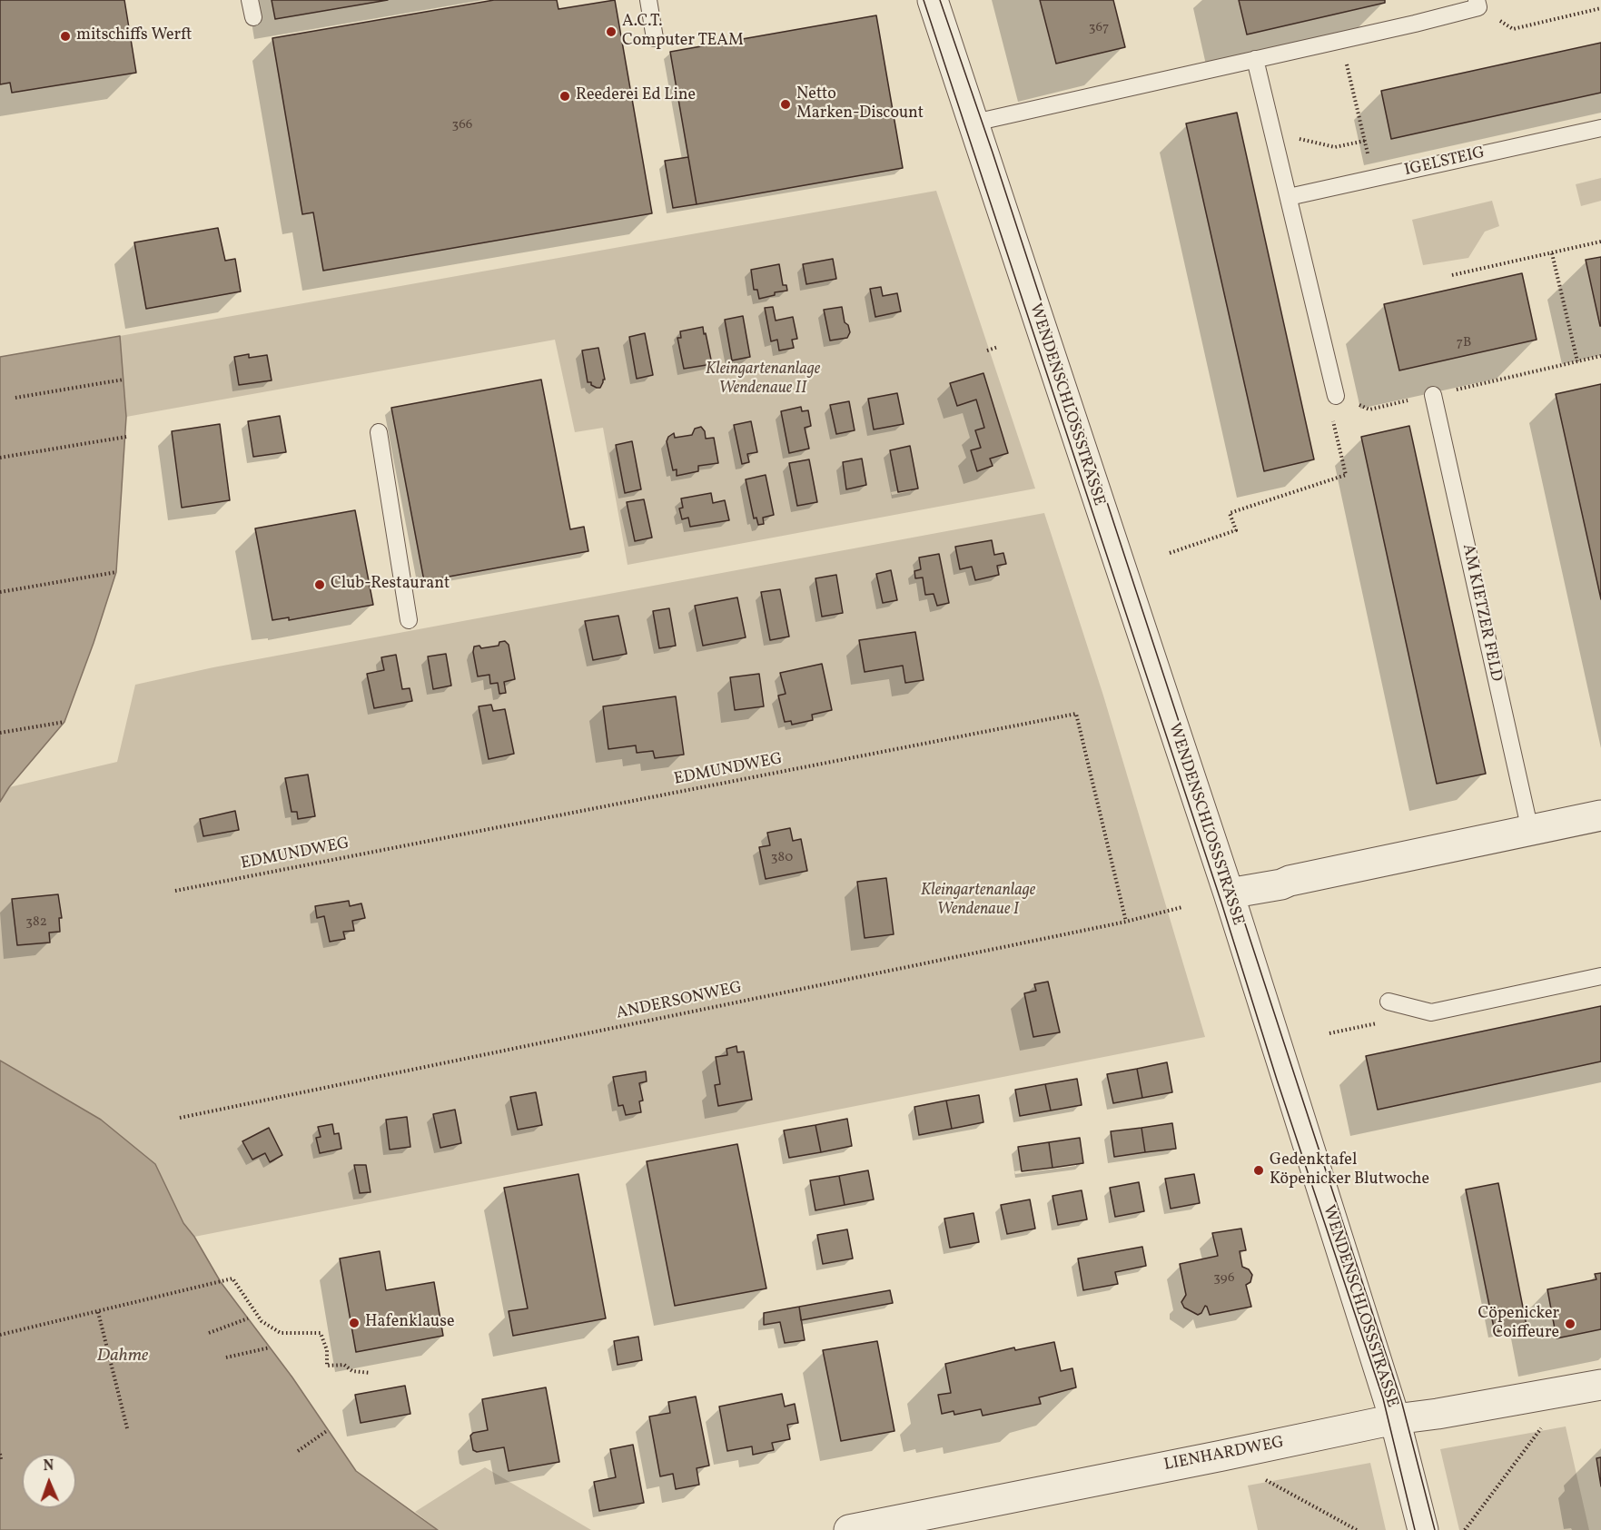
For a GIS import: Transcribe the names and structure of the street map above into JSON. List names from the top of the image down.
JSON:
{
  "streets": {
    "street": ["WENDENSCHLOSSSTRASSE", "LIENHARDWEG"],
    "lane": ["IGELSTEIG", "AM KIETZER FELD"],
    "path": ["EDMUNDWEG", "ANDERSONWEG"]
  },
  "crossings": [
    ["WENDENSCHLOSSSTRASSE", "LIENHARDWEG"],
    ["EDMUNDWEG", "ANDERSONWEG"]
  ],
  "water": ["Dahme"],
  "parks": ["Kleingartenanlage Wendenaue II", "Kleingartenanlage Wendenaue I"],
  "places": [
    "A.C.T. Computer TEAM",
    "mitschiffs Werft",
    "Reederei Ed Line",
    "Netto Marken-Discount",
    "Club-Restaurant",
    "Gedenktafel Köpenicker Blutwoche",
    "Hafenklause",
    "Cöpenicker Coiffeure"
  ],
  "house_numbers": [
    "367",
    "366",
    "7B",
    "380",
    "382",
    "396"
  ],
  "north": "top"
}
